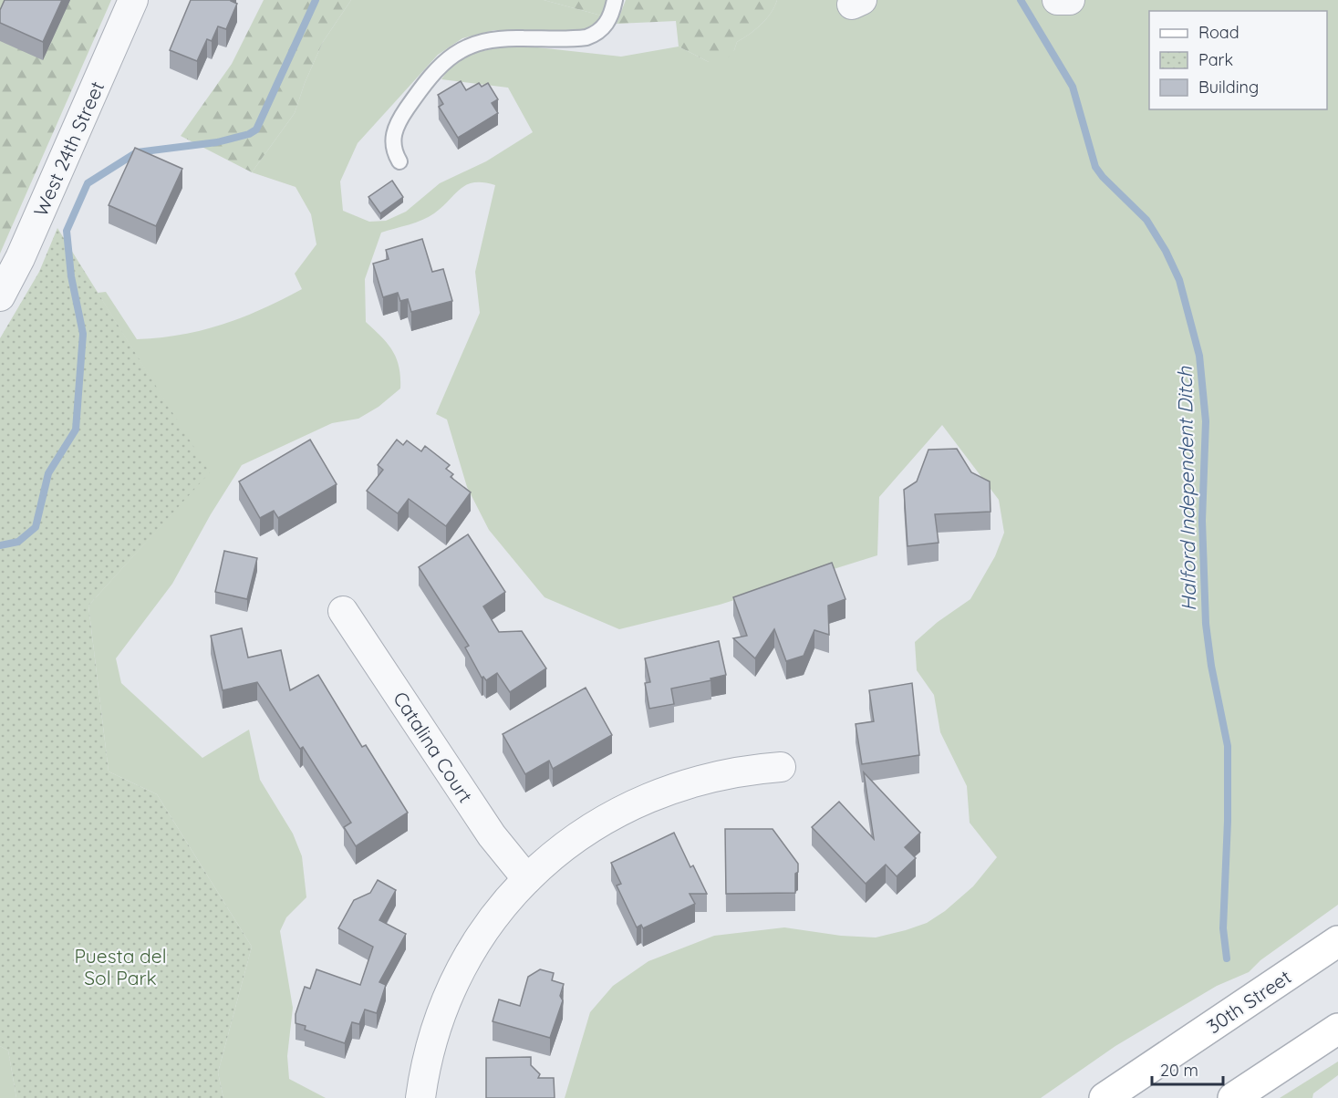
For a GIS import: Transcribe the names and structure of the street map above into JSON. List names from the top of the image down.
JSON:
{
  "streets": {
    "main road": ["30th Street"],
    "street": ["West 24th Street", "Catalina Court"]
  },
  "water": ["Halford Independent Ditch"],
  "parks": ["Puesta del Sol Park"],
  "legend": ["Road", "Park", "Building"],
  "scale_bar": "20 m"
}
